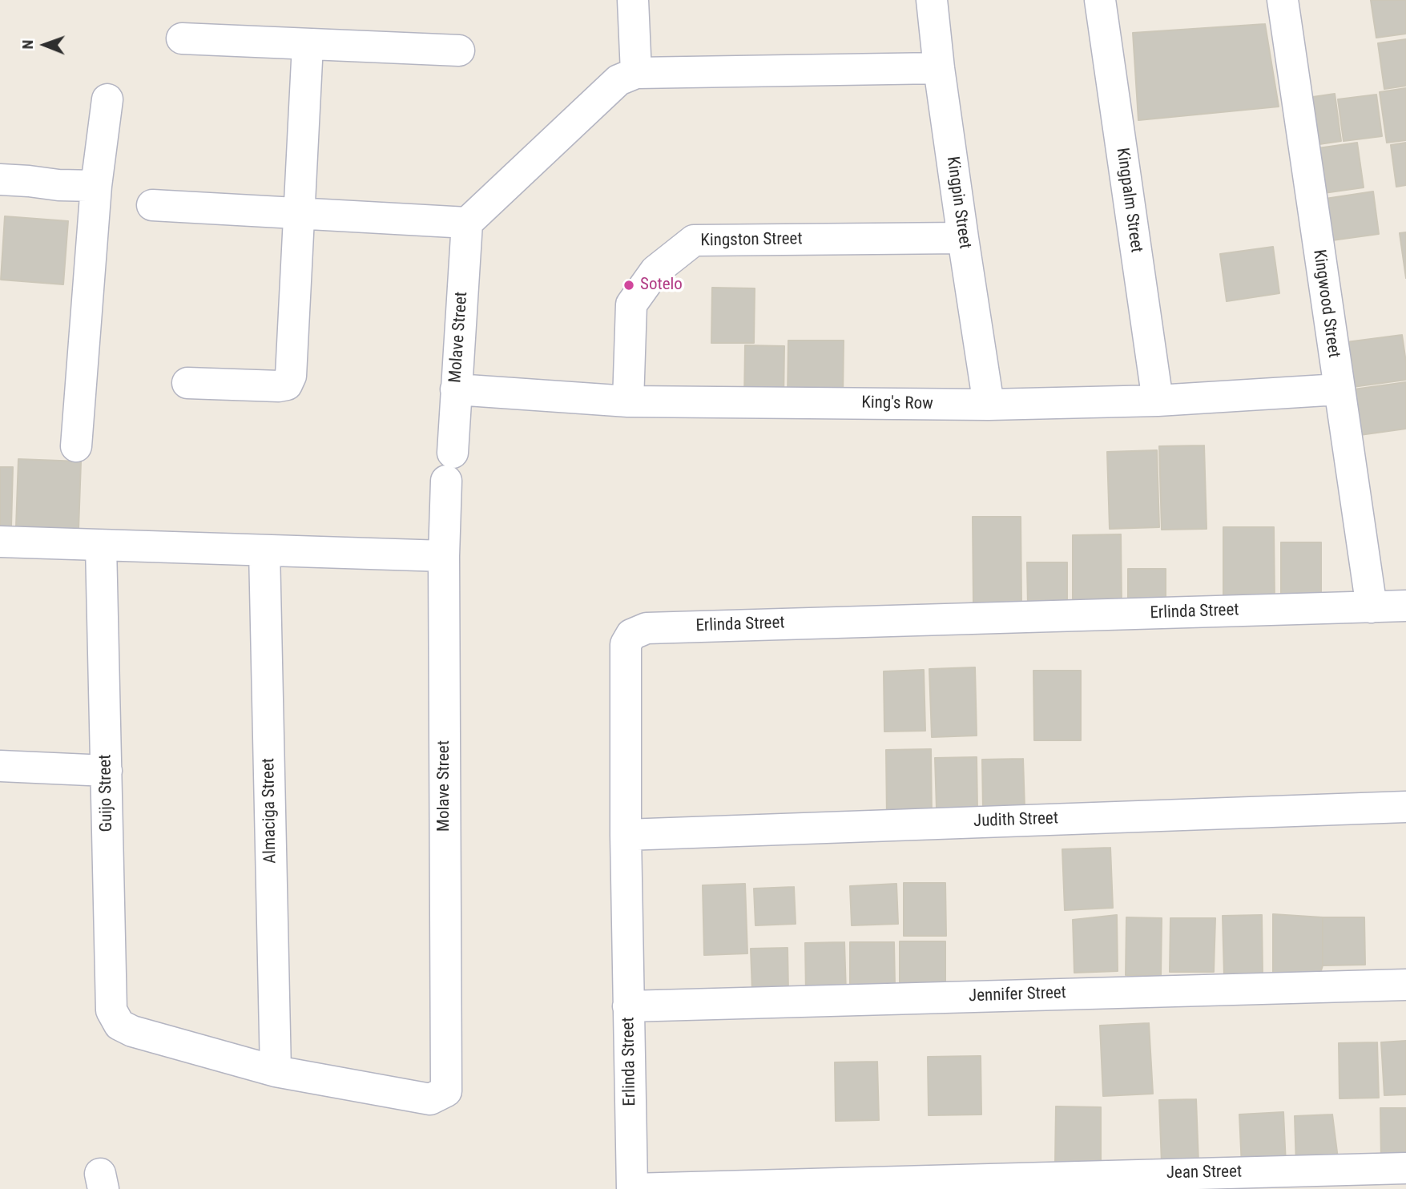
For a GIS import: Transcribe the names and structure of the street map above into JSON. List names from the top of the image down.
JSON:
{
  "streets": {
    "street": [
      "Kingpalm Street",
      "Kingpin Street",
      "Kingston Street",
      "Kingwood Street",
      "Molave Street",
      "King's Row",
      "Erlinda Street",
      "Guijo Street",
      "Almaciga Street",
      "Judith Street",
      "Jennifer Street",
      "Jean Street"
    ]
  },
  "crossings": [
    ["Kingpalm Street", "King's Row"],
    ["Kingpin Street", "Kingston Street"],
    ["Kingpin Street", "King's Row"],
    ["Kingston Street", "King's Row"],
    ["Kingwood Street", "King's Row"],
    ["Kingwood Street", "Erlinda Street"],
    ["Molave Street", "King's Row"],
    ["Molave Street", "Guijo Street"],
    ["Molave Street", "Almaciga Street"],
    ["Erlinda Street", "Judith Street"],
    ["Erlinda Street", "Jennifer Street"],
    ["Erlinda Street", "Jean Street"],
    ["Guijo Street", "Almaciga Street"]
  ],
  "places": ["Sotelo"],
  "north": "left"
}
